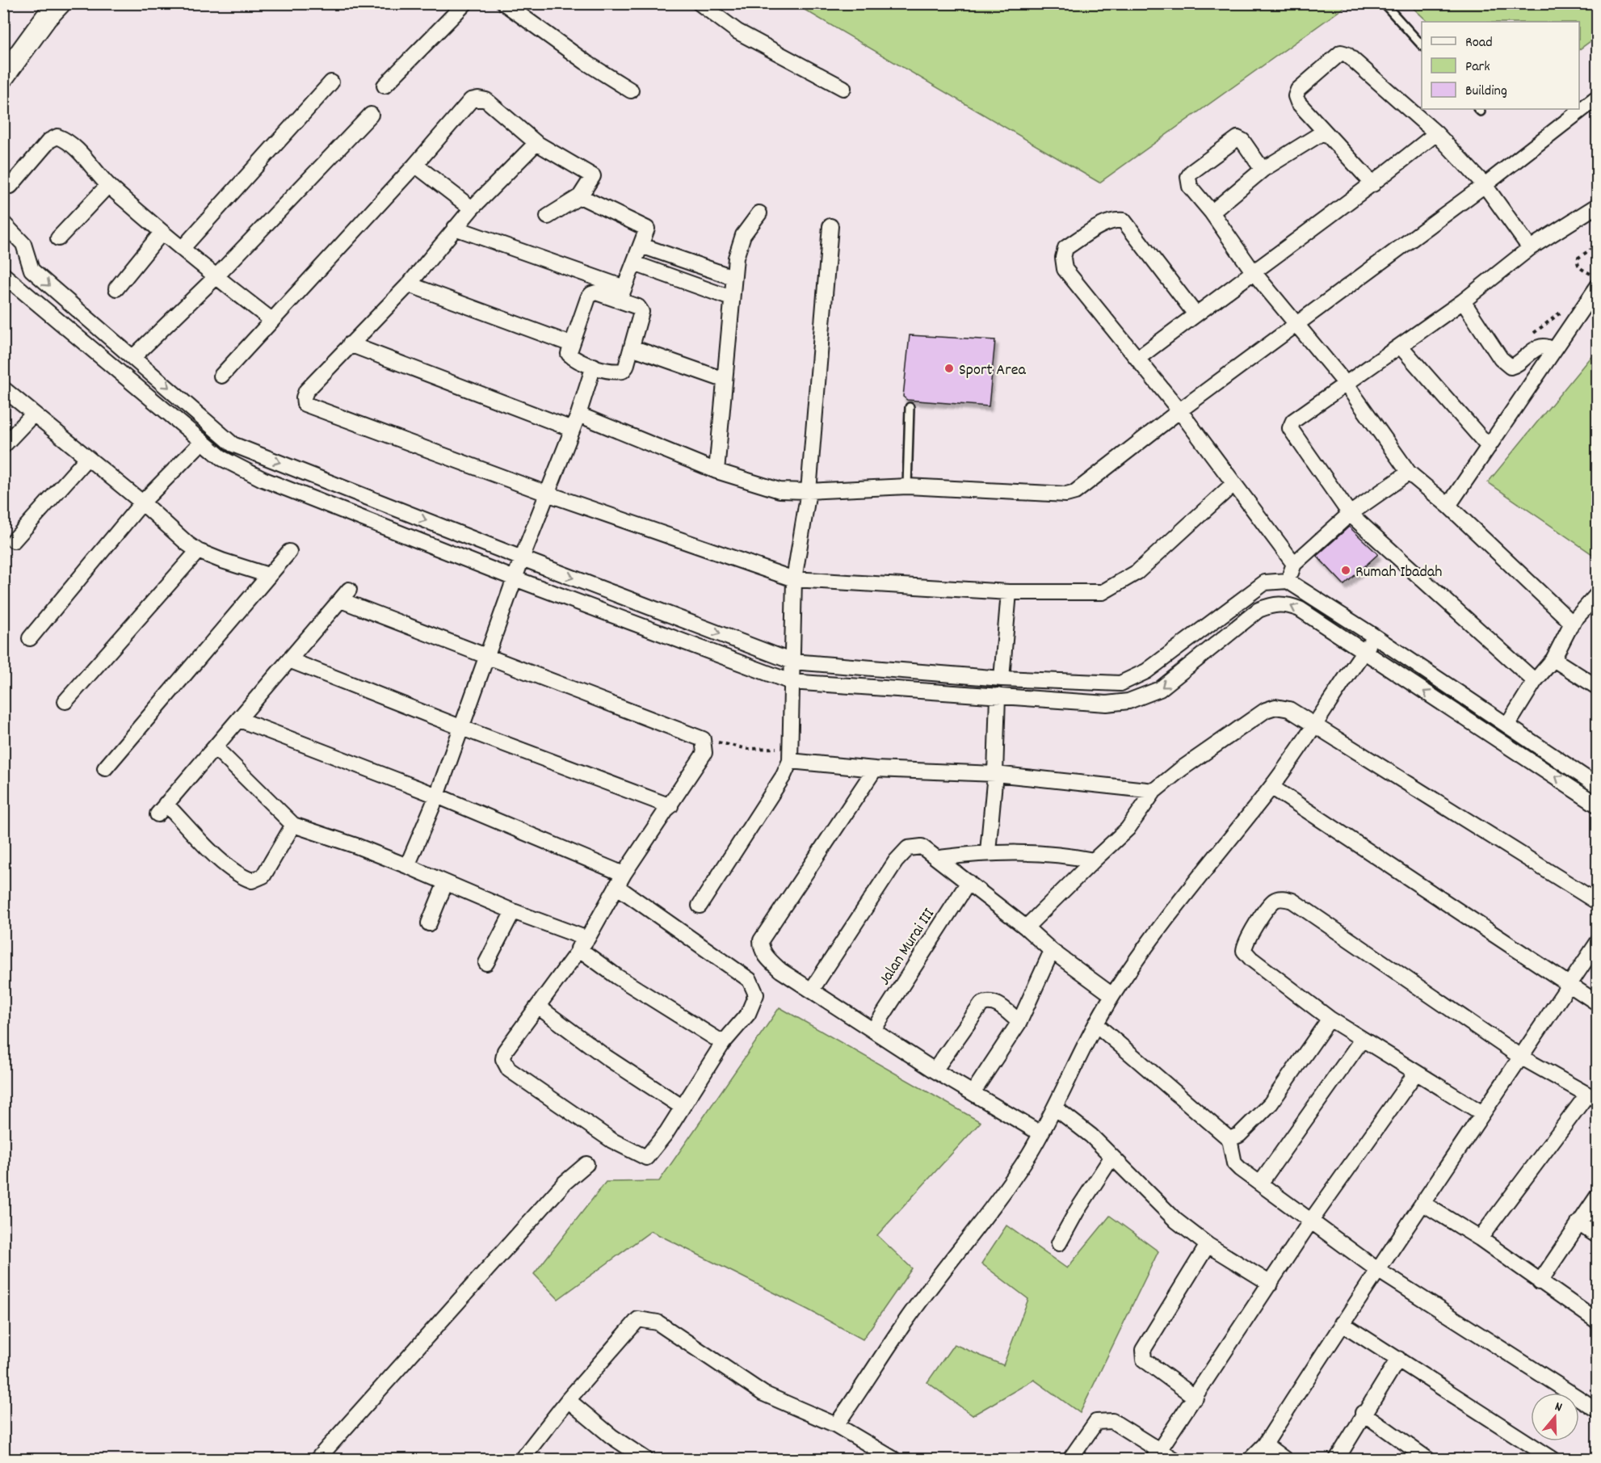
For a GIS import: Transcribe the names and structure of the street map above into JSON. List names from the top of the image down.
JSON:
{
  "streets": {
    "street": ["Jalan Murai III"]
  },
  "places": ["Sport Area", "Rumah Ibadah"],
  "legend": ["Road", "Park", "Building"],
  "north": "top"
}
